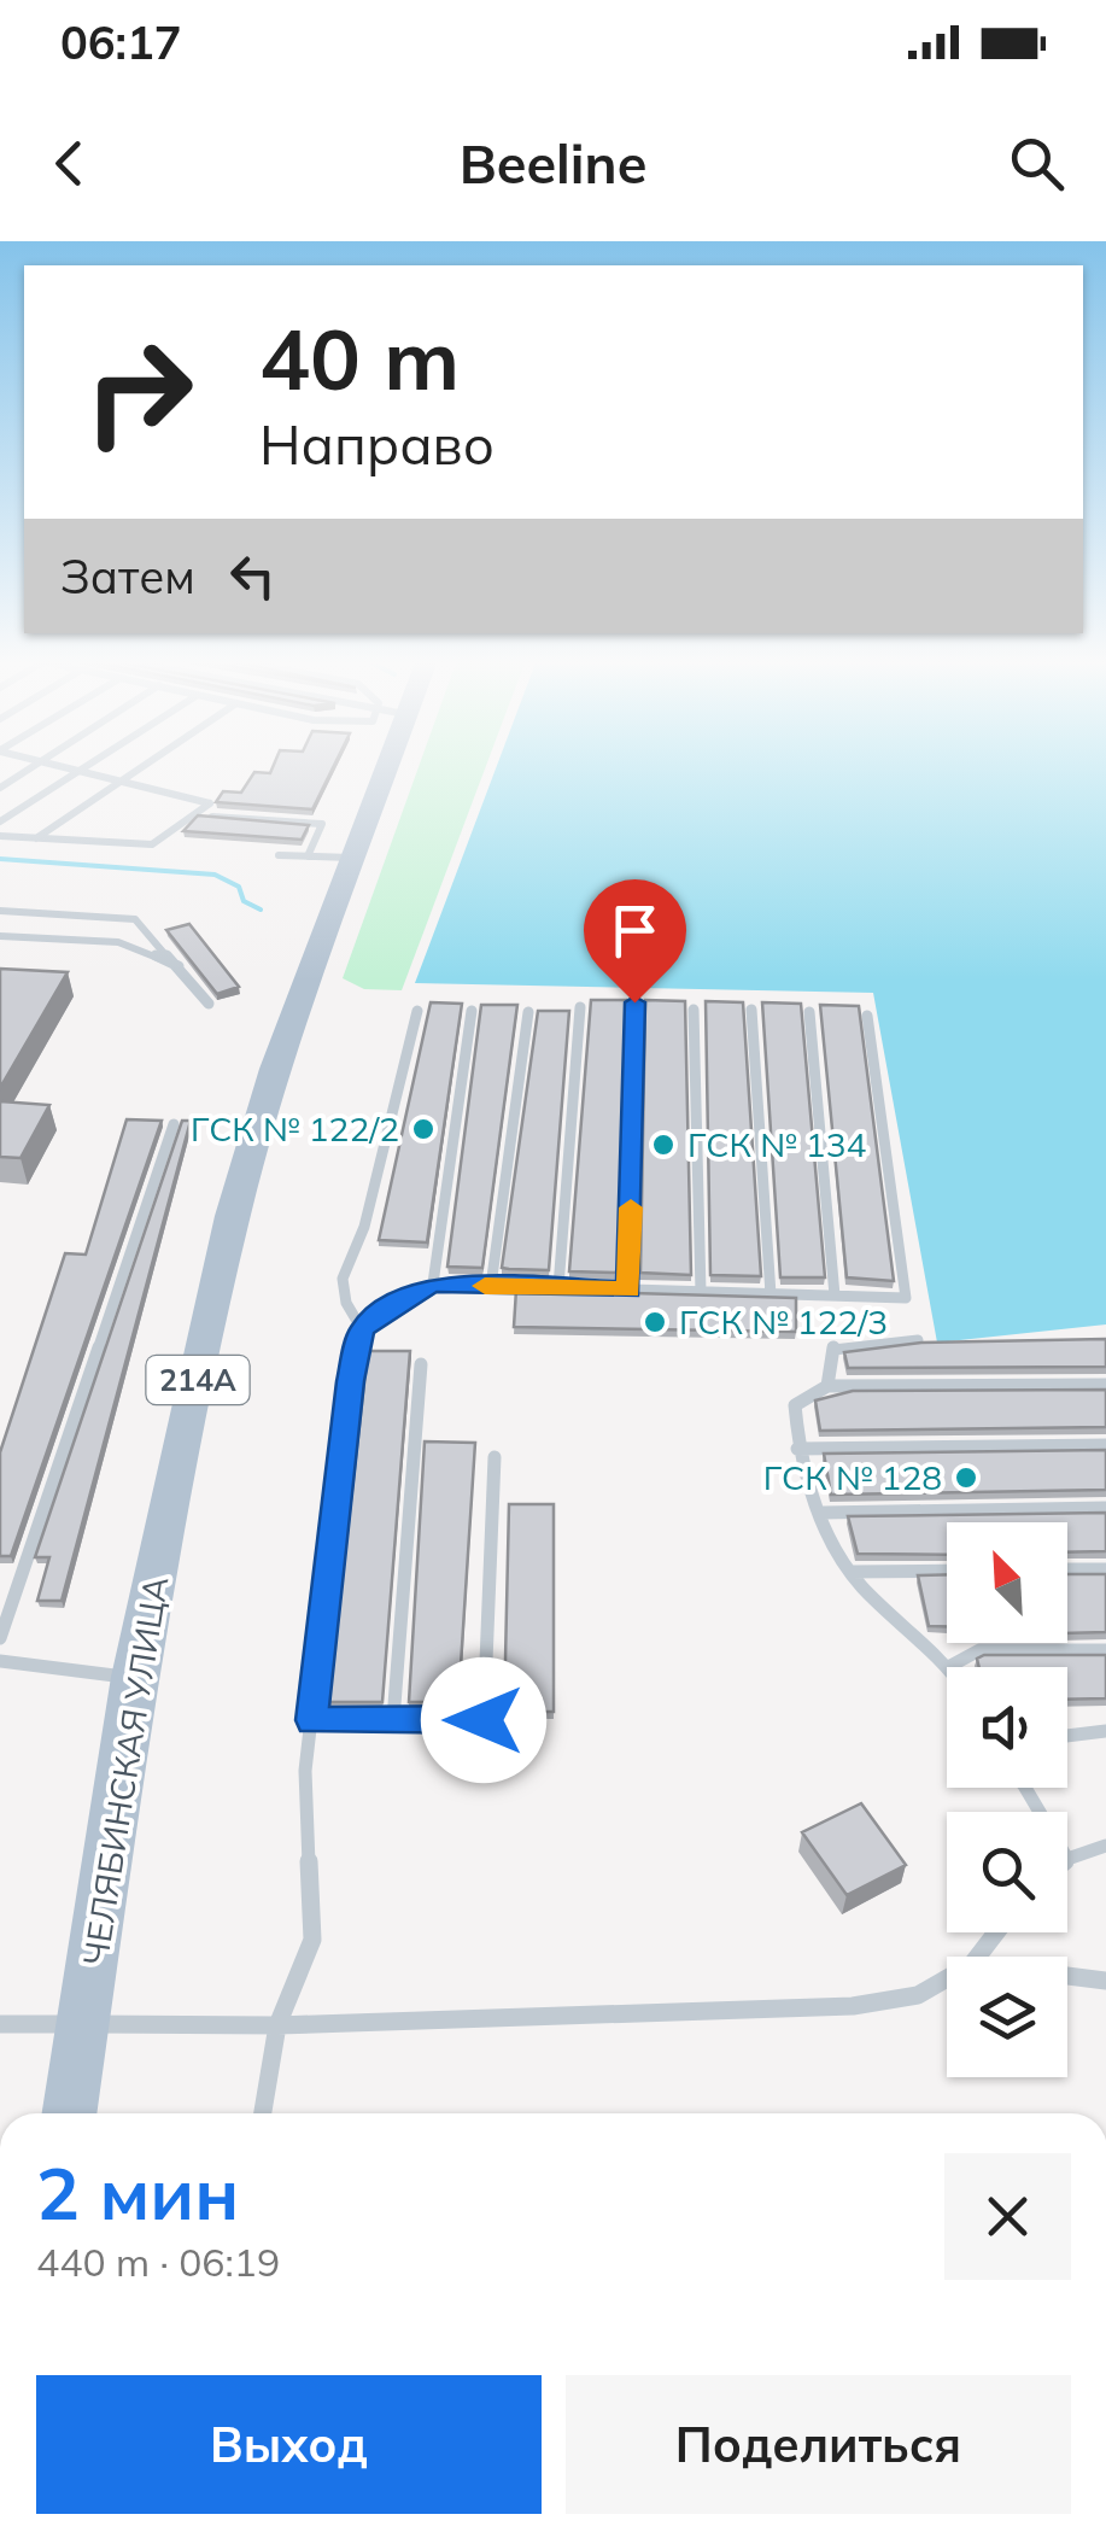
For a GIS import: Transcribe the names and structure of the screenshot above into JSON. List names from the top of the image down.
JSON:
{
  "streets": {
    "main road": ["214А", "ЧЕЛЯБИНСКАЯ УЛИЦА"]
  },
  "places": [
    "ГСК № 122/2",
    "ГСК № 134",
    "ГСК № 122/3",
    "ГСК № 128"
  ],
  "north": "top left",
  "page": {
    "status": "06:17",
    "header": "Beeline",
    "turn": ["40 m", "Направо"],
    "then": "Затем",
    "heading": ["2 мин", "440 m · 06:19"],
    "buttons": ["Выход", "Поделиться"]
  }
}
